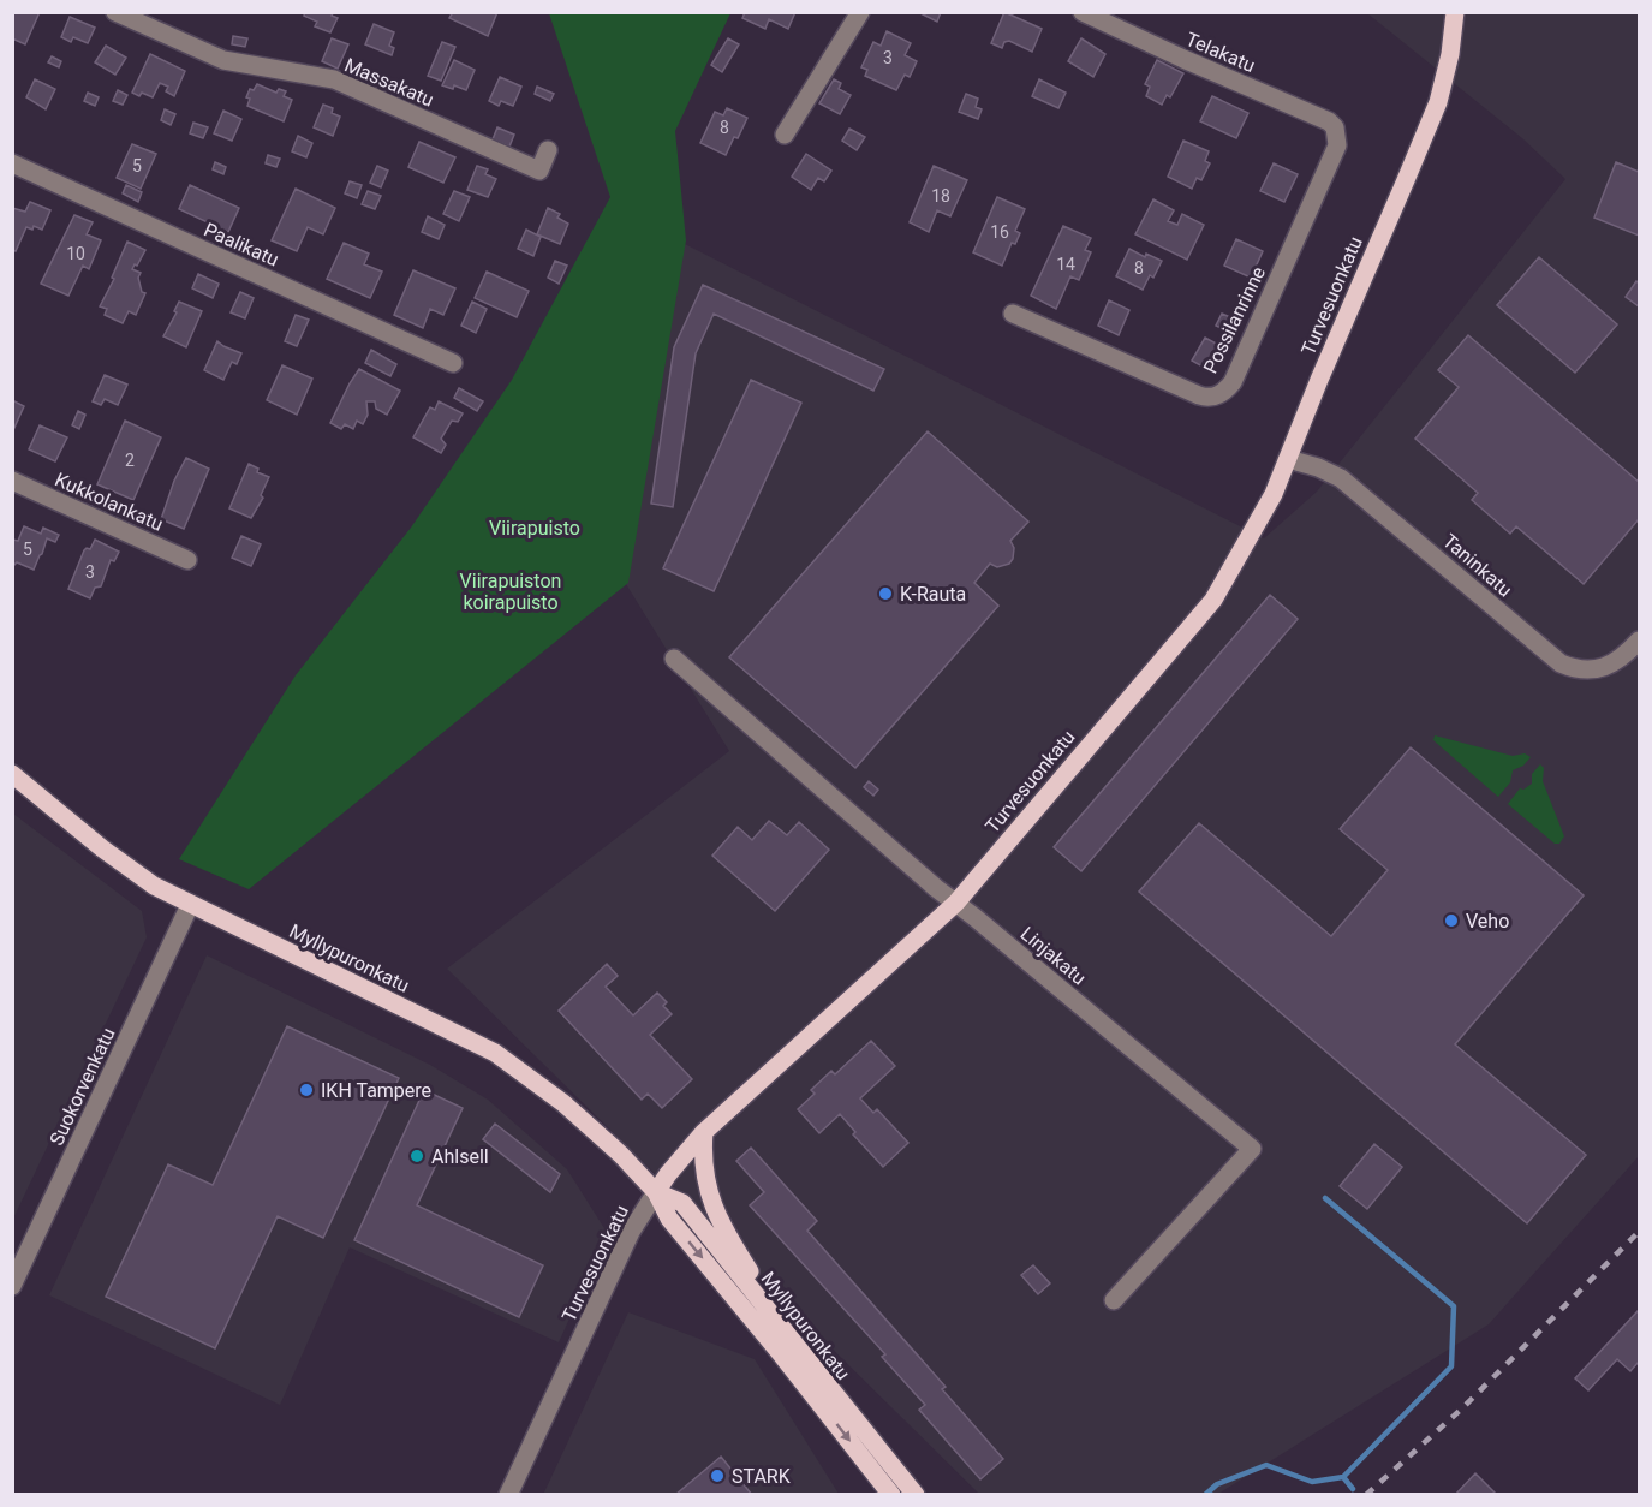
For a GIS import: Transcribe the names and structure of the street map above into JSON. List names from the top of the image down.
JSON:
{
  "streets": {
    "main road": ["Turvesuonkatu", "Myllypuronkatu"],
    "street": [
      "Telakatu",
      "Massakatu",
      "Paalikatu",
      "Possilanrinne",
      "Kukkolankatu",
      "Taninkatu",
      "Linjakatu",
      "Suokorvenkatu"
    ]
  },
  "crossings": [
    ["Telakatu", "Possilanrinne"],
    ["Turvesuonkatu", "Taninkatu"],
    ["Turvesuonkatu", "Linjakatu"],
    ["Turvesuonkatu", "Myllypuronkatu"],
    ["Myllypuronkatu", "Suokorvenkatu"]
  ],
  "parks": ["Viirapuisto", "Viirapuiston koirapuisto"],
  "places": [
    "K-Rauta",
    "Veho",
    "IKH Tampere",
    "Ahlsell",
    "STARK"
  ],
  "house_numbers": [
    "3",
    "8",
    "5",
    "18",
    "16",
    "10",
    "14",
    "8",
    "2",
    "5",
    "3"
  ]
}
